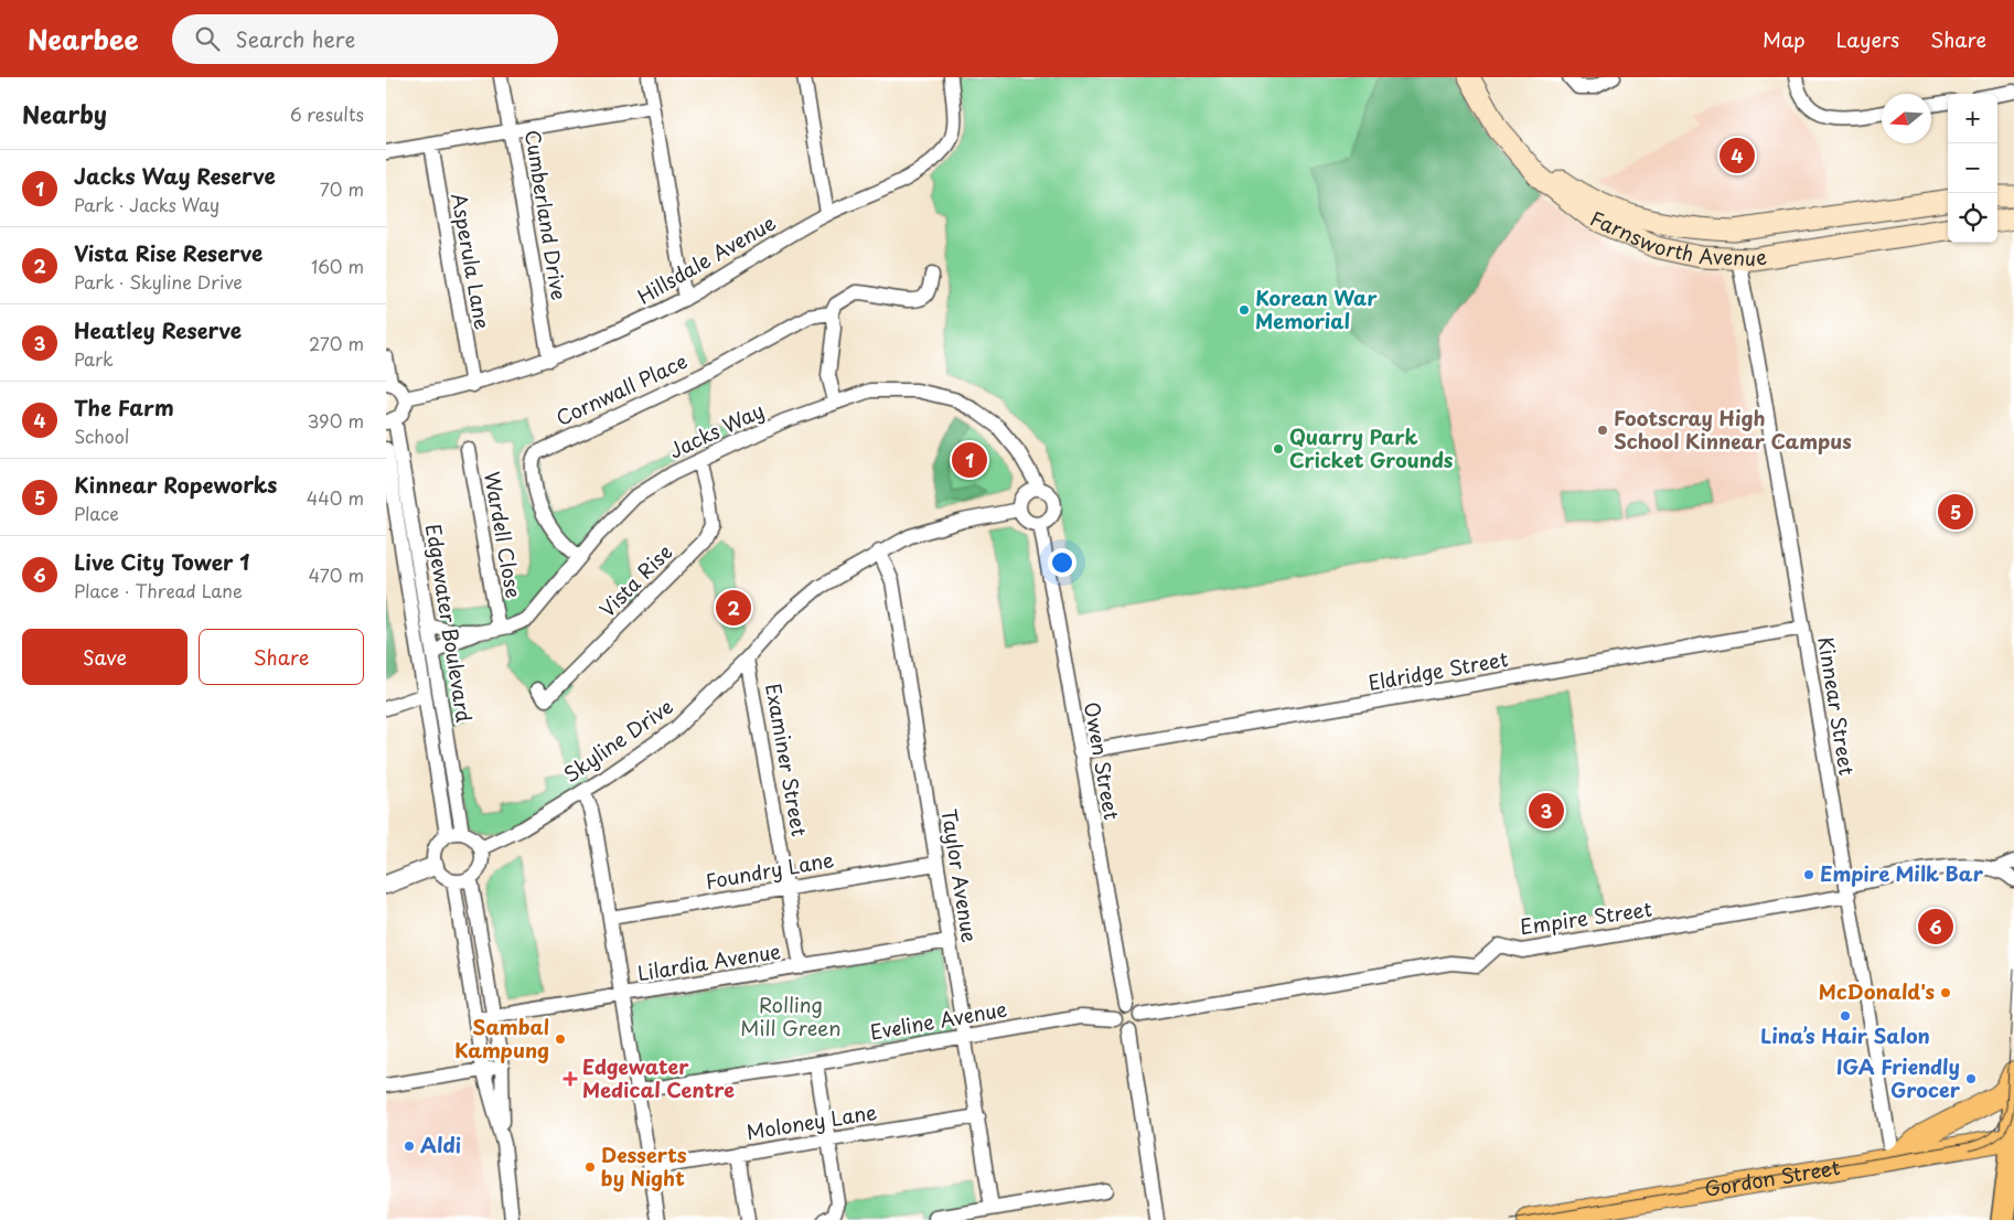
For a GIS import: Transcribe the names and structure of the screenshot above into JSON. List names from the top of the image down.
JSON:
{
  "streets": {
    "main road": ["Farnsworth Avenue", "Gordon Street"],
    "street": [
      "Cumberland Drive",
      "Hillsdale Avenue",
      "Asperula Lane",
      "Cornwall Place",
      "Jacks Way",
      "Wardell Close",
      "Vista Rise",
      "Edgewater Boulevard",
      "Eldridge Street",
      "Kinnear Street",
      "Skyline Drive",
      "Examiner Street",
      "Owen Street",
      "Foundry Lane",
      "Taylor Avenue",
      "Empire Street",
      "Lilardia Avenue",
      "Eveline Avenue",
      "Moloney Lane"
    ]
  },
  "crossings": [
    ["Cumberland Drive", "Hillsdale Avenue"],
    ["Farnsworth Avenue", "Kinnear Street"],
    ["Hillsdale Avenue", "Asperula Lane"],
    ["Cornwall Place", "Jacks Way"],
    ["Jacks Way", "Wardell Close"],
    ["Jacks Way", "Vista Rise"],
    ["Jacks Way", "Edgewater Boulevard"],
    ["Jacks Way", "Skyline Drive"],
    ["Jacks Way", "Owen Street"],
    ["Edgewater Boulevard", "Skyline Drive"],
    ["Eldridge Street", "Kinnear Street"],
    ["Eldridge Street", "Owen Street"],
    ["Kinnear Street", "Empire Street"],
    ["Kinnear Street", "Gordon Street"],
    ["Skyline Drive", "Examiner Street"],
    ["Skyline Drive", "Owen Street"],
    ["Skyline Drive", "Taylor Avenue"],
    ["Examiner Street", "Foundry Lane"],
    ["Examiner Street", "Lilardia Avenue"],
    ["Owen Street", "Empire Street"],
    ["Owen Street", "Eveline Avenue"],
    ["Foundry Lane", "Taylor Avenue"],
    ["Taylor Avenue", "Lilardia Avenue"],
    ["Taylor Avenue", "Eveline Avenue"],
    ["Taylor Avenue", "Moloney Lane"],
    ["Empire Street", "Eveline Avenue"]
  ],
  "parks": ["Rolling Mill Green"],
  "places": {
    "other": [
      "Korean War Memorial",
      "Footscray High School Kinnear Campus",
      "Quarry Park Cricket Grounds",
      "Empire Milk Bar",
      "McDonald's",
      "Lina’s Hair Salon",
      "Sambal Kampung",
      "IGA Friendly Grocer",
      "Aldi",
      "Desserts by Night"
    ],
    "health": ["Edgewater Medical Centre"]
  },
  "north": "left",
  "page": {
    "header": "Nearbee",
    "search": "Search here",
    "nav": ["Map", "Layers", "Share"],
    "heading": ["Nearby", "6 results"],
    "map_buttons": ["+", "−"],
    "pins": [
      "4",
      "1",
      "5",
      "2",
      "3",
      "6"
    ],
    "list": [
      {
        "mark": "1",
        "name": "Jacks Way Reserve",
        "note": "Park · Jacks Way",
        "value": "70 m"
      },
      {
        "mark": "2",
        "name": "Vista Rise Reserve",
        "note": "Park · Skyline Drive",
        "value": "160 m"
      },
      {
        "mark": "3",
        "name": "Heatley Reserve",
        "note": "Park",
        "value": "270 m"
      },
      {
        "mark": "4",
        "name": "The Farm",
        "note": "School",
        "value": "390 m"
      },
      {
        "mark": "5",
        "name": "Kinnear Ropeworks",
        "note": "Place",
        "value": "440 m"
      },
      {
        "mark": "6",
        "name": "Live City Tower 1",
        "note": "Place · Thread Lane",
        "value": "470 m"
      }
    ],
    "buttons": ["Save", "Share"]
  }
}
